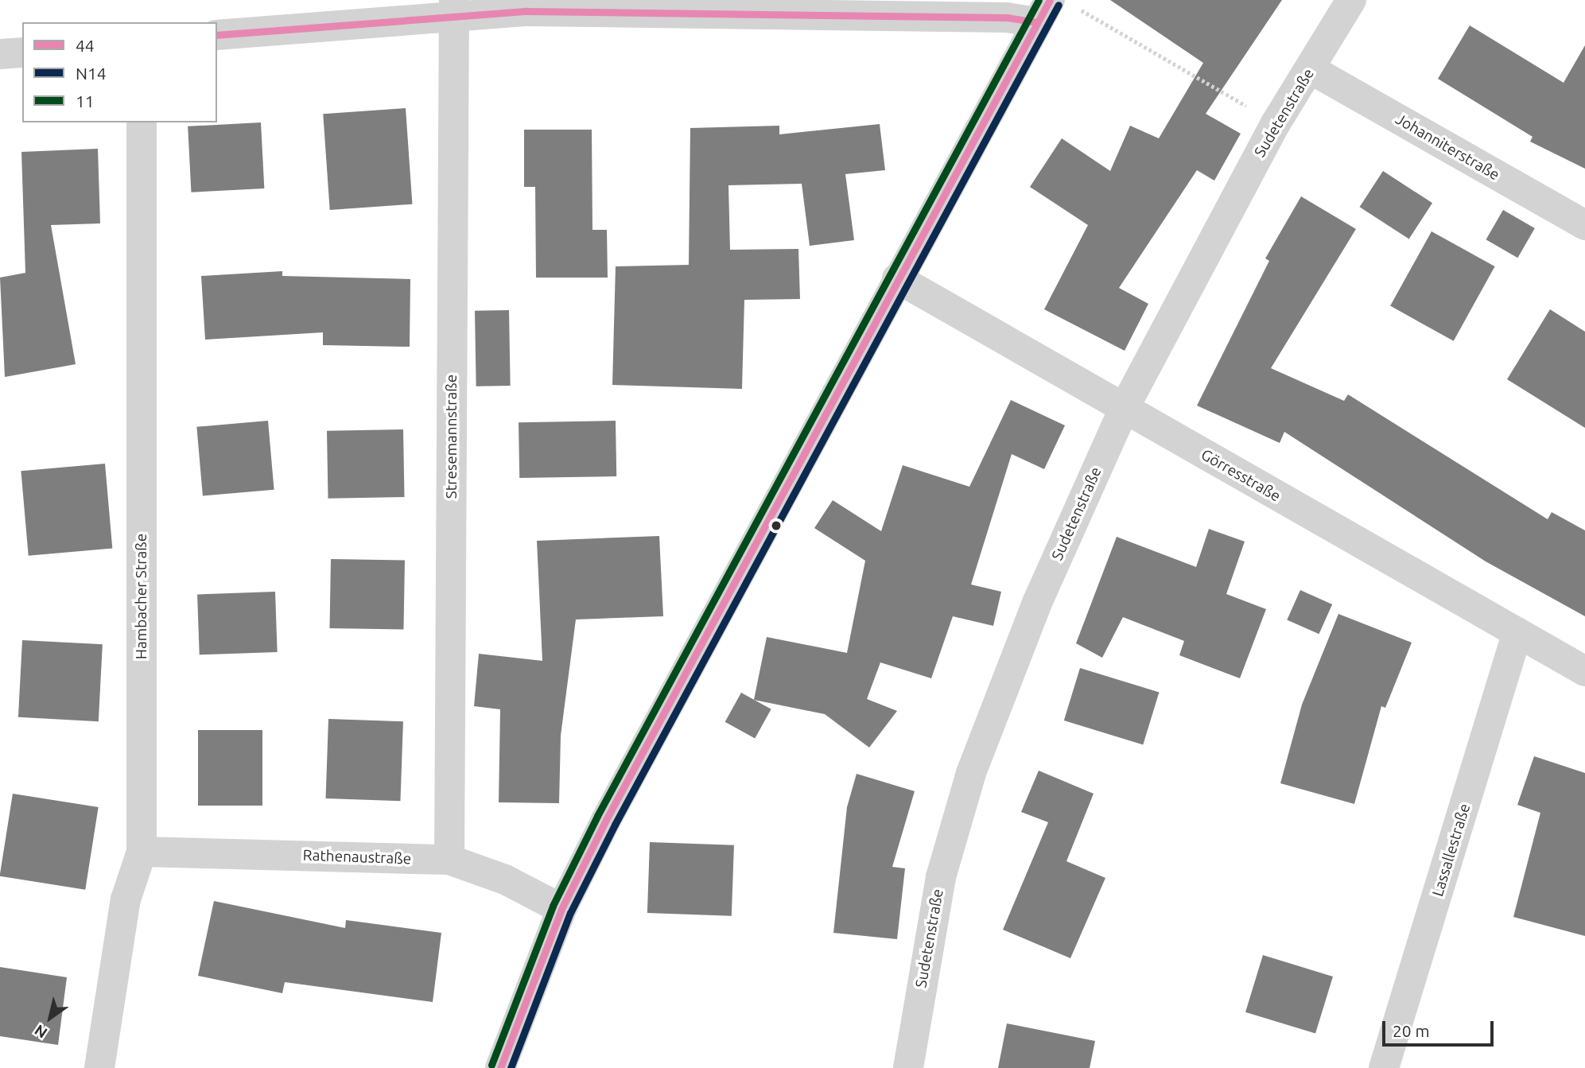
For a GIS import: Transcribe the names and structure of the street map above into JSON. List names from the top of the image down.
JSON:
{
  "streets": {
    "street": [
      "Sudetenstraße",
      "Johanniterstraße",
      "Stresemannstraße",
      "Görresstraße",
      "Hambacher Straße",
      "Lassallestraße",
      "Rathenaustraße"
    ]
  },
  "crossings": [
    ["Sudetenstraße", "Johanniterstraße"],
    ["Sudetenstraße", "Görresstraße"],
    ["Stresemannstraße", "Rathenaustraße"],
    ["Görresstraße", "Lassallestraße"],
    ["Hambacher Straße", "Rathenaustraße"]
  ],
  "lines": ["transit line 44", "transit line 11", "transit line N14"],
  "legend": ["44", "N14", "11"],
  "scale_bar": "20 m",
  "north": "bottom left"
}
